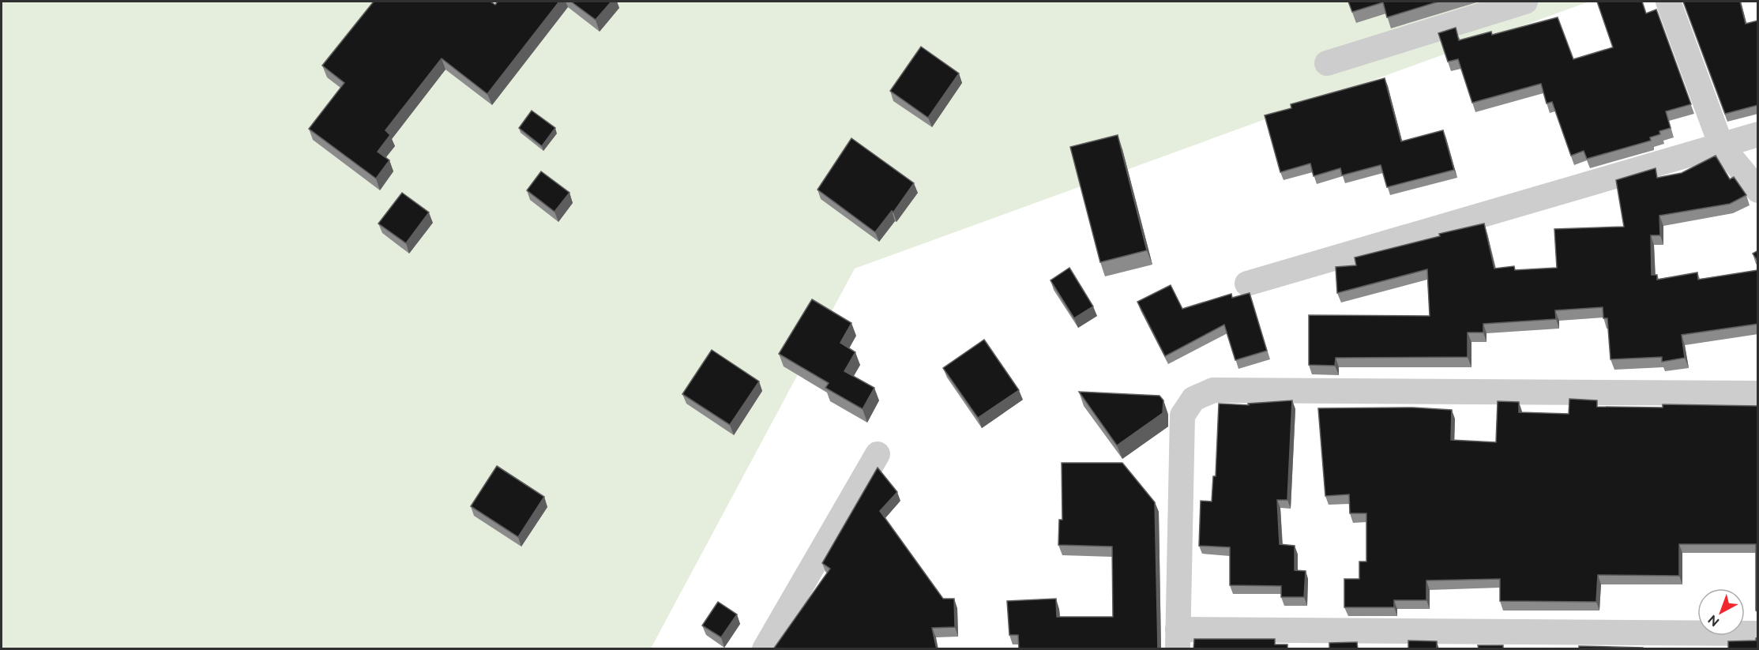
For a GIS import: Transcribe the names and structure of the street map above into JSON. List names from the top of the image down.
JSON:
{
  "north": "bottom left"
}
